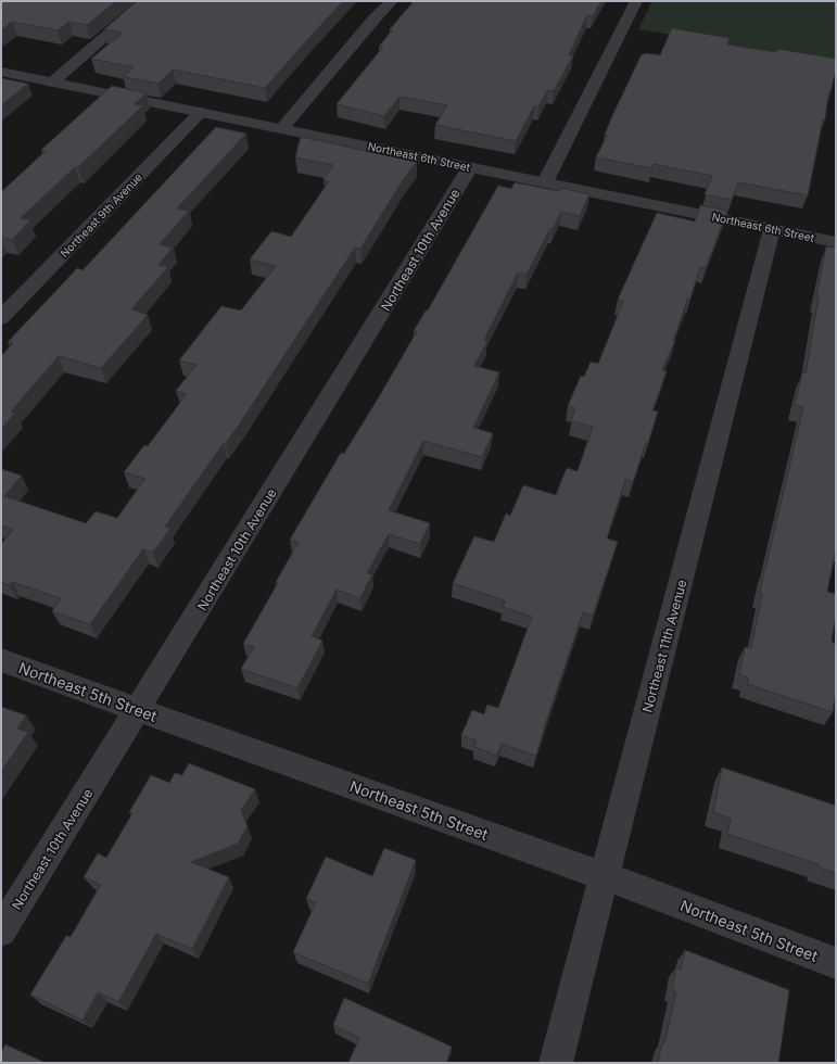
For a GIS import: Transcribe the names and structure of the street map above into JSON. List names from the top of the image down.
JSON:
{
  "streets": {
    "street": [
      "Northeast 6th Street",
      "Northeast 9th Avenue",
      "Northeast 10th Avenue",
      "Northeast 11th Avenue",
      "Northeast 5th Street"
    ]
  },
  "crossings": [
    ["Northeast 6th Street", "Northeast 9th Avenue"],
    ["Northeast 6th Street", "Northeast 10th Avenue"],
    ["Northeast 6th Street", "Northeast 11th Avenue"],
    ["Northeast 10th Avenue", "Northeast 5th Street"],
    ["Northeast 11th Avenue", "Northeast 5th Street"]
  ]
}
